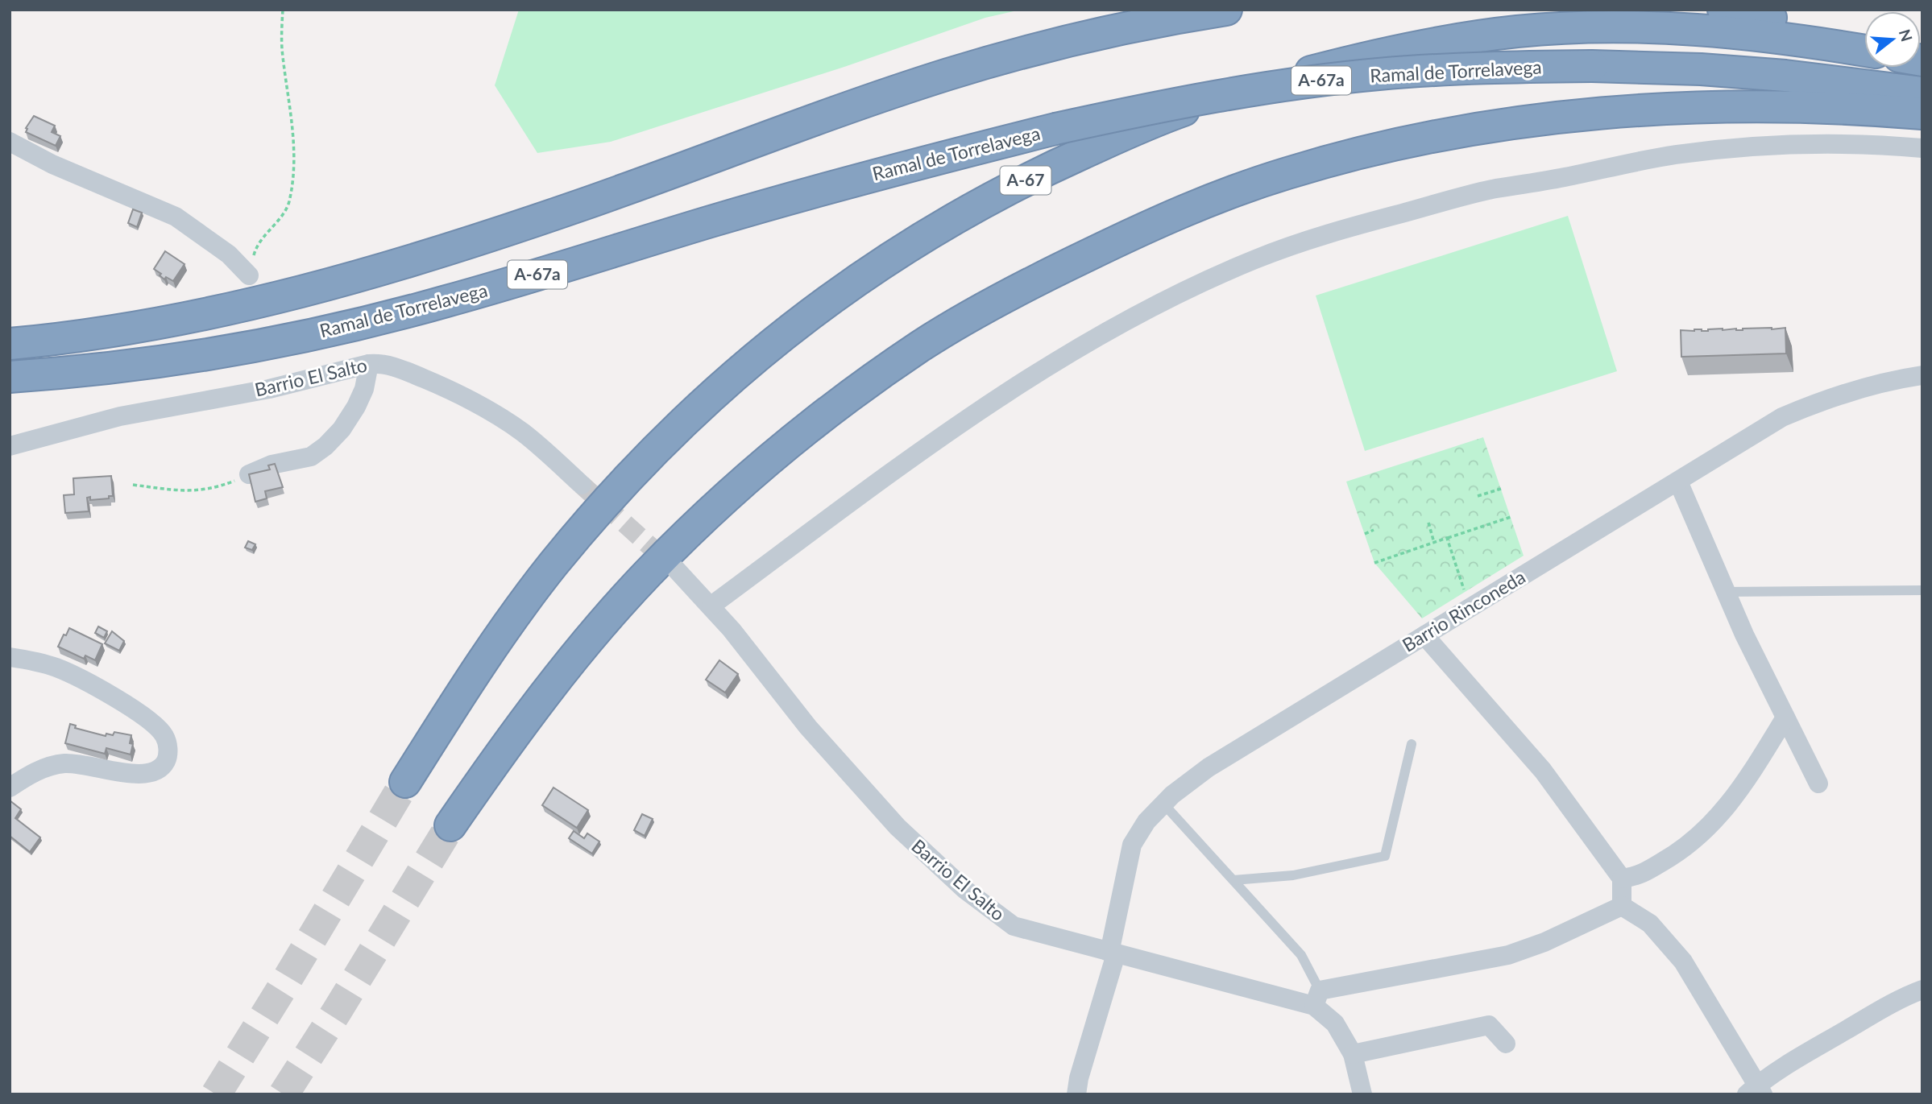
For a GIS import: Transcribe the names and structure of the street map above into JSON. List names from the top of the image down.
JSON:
{
  "streets": {
    "highway": ["Ramal de Torrelavega", "A-67a", "A-67"],
    "street": ["Barrio El Salto", "Barrio Rinconeda"]
  },
  "crossings": [
    ["Barrio El Salto", "Barrio Rinconeda"]
  ],
  "north": "right"
}
